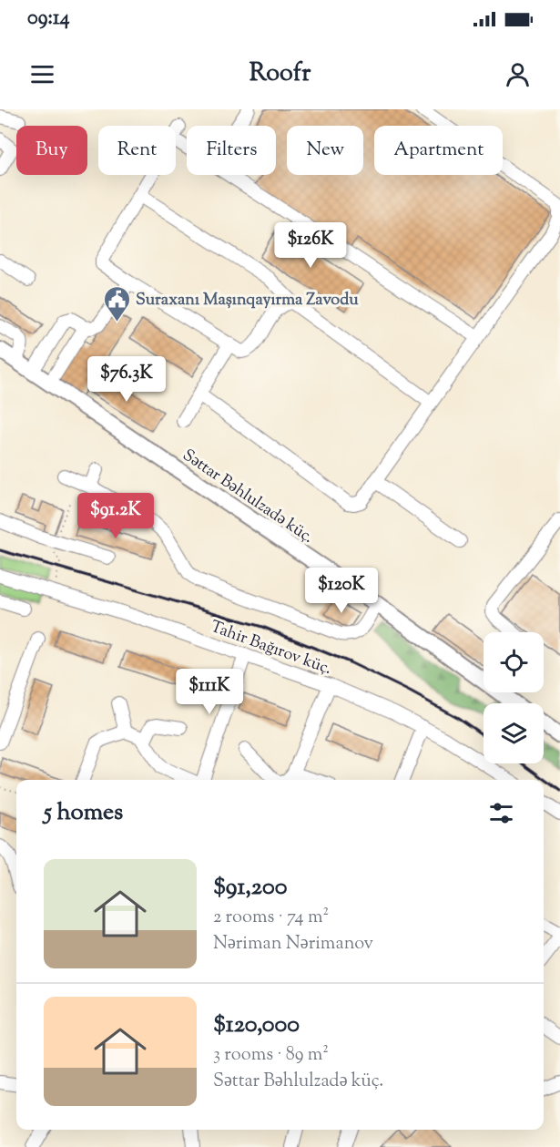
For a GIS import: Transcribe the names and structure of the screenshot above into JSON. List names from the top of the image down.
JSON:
{
  "streets": {
    "main road": ["Səttar Bəhlulzadə küç."],
    "street": ["Tahir Bağırov küç."]
  },
  "places": {
    "public building": ["Suraxanı Maşınqayırma Zavodu"]
  },
  "page": {
    "status": "09:14",
    "header": "Roofr",
    "chip": [
      "Buy",
      "Rent",
      "Filters",
      "New",
      "Apartment"
    ],
    "price": [
      "$126K",
      "$76.3K",
      "$91.2K",
      "$120K",
      "$111K"
    ],
    "heading": "5 homes",
    "list": [
      {
        "name": "$91,200",
        "note": "2 rooms · 74 m² · Nəriman Nərimanov"
      },
      {
        "name": "$120,000",
        "note": "3 rooms · 89 m² · Səttar Bəhlulzadə küç."
      }
    ]
  }
}
